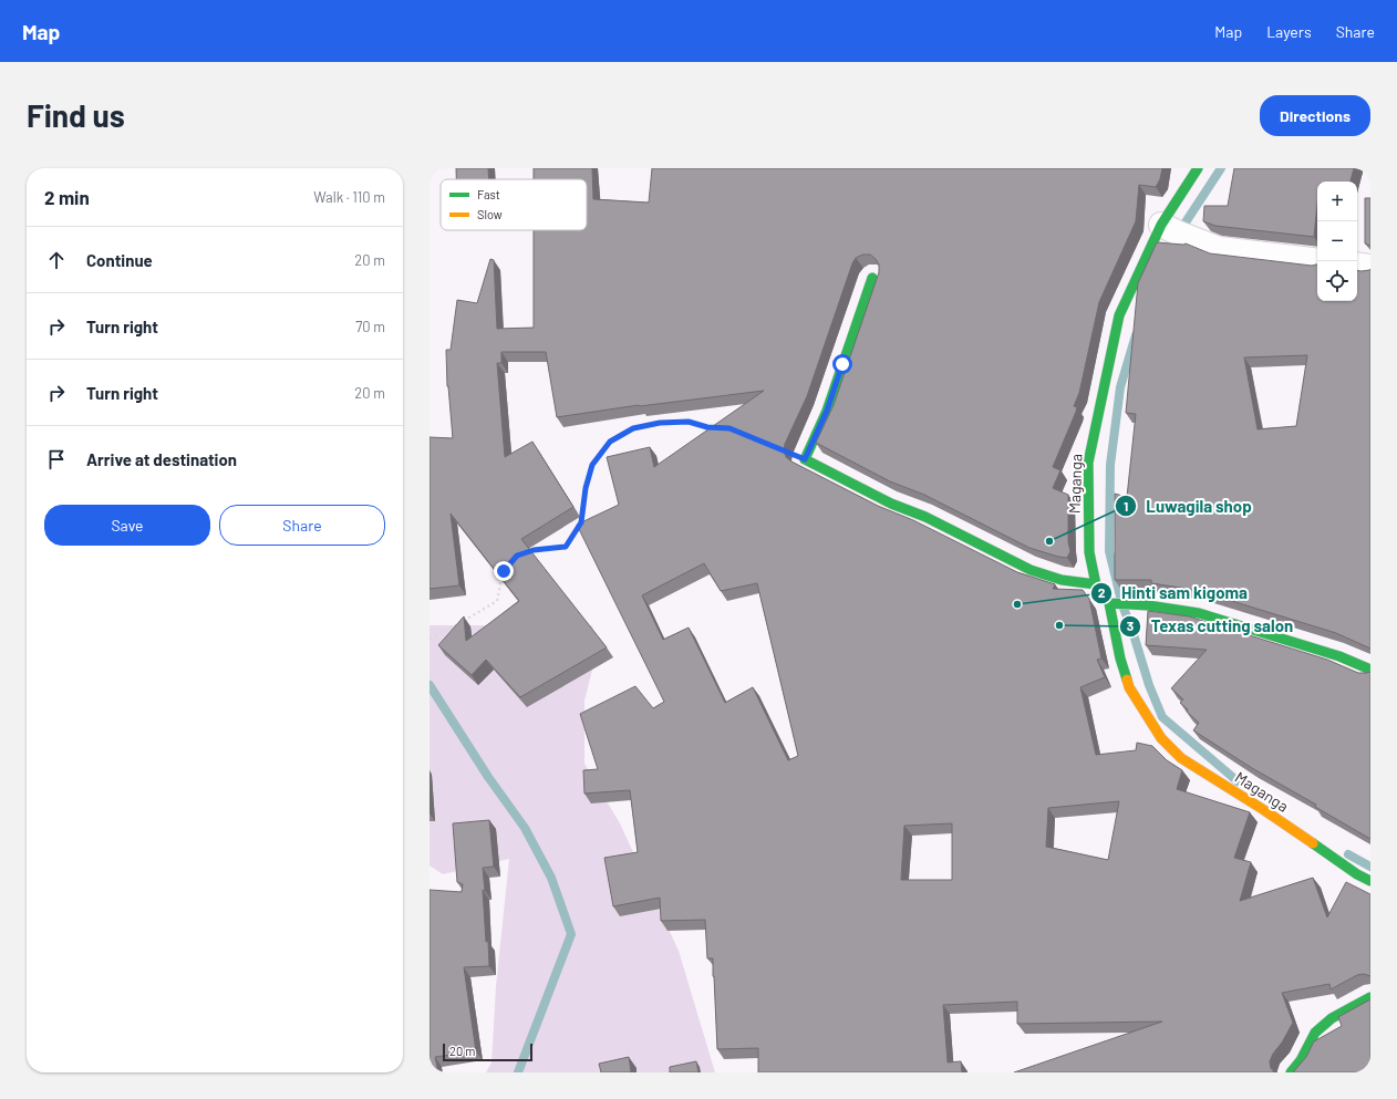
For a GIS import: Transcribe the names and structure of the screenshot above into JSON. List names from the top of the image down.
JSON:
{
  "streets": {
    "street": ["Maganga"]
  },
  "places": ["Luwagila shop", "Hinti sam kigoma", "Texas cutting salon"],
  "legend": ["Fast", "Slow"],
  "scale_bar": "20 m",
  "page": {
    "header": "Map",
    "nav": ["Map", "Layers", "Share"],
    "buttons": [
      "Directions",
      ["Save", "Share"]
    ],
    "title": "Find us",
    "heading": ["2 min", "Walk · 110 m"],
    "map_buttons": ["+", "−"],
    "list": [
      ["Continue", "20 m"],
      ["Turn right", "70 m"],
      ["Turn right", "20 m"],
      "Arrive at destination"
    ],
    "scale": "20 m"
  }
}
